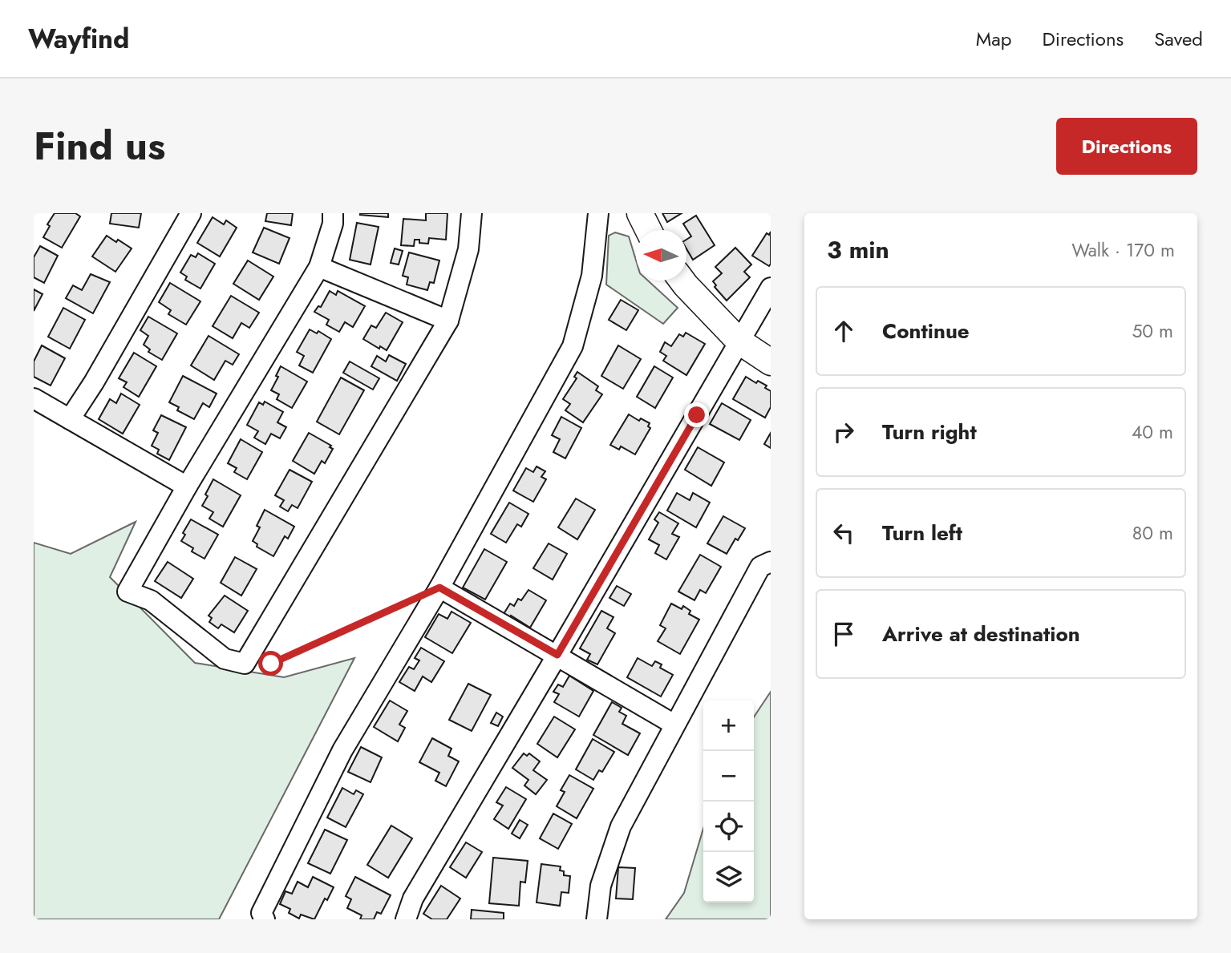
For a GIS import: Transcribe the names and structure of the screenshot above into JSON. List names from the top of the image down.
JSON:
{
  "north": "left",
  "page": {
    "header": "Wayfind",
    "nav": ["Map", "Directions", "Saved"],
    "title": "Find us",
    "buttons": "Directions",
    "heading": ["3 min", "Walk · 170 m"],
    "list": [
      ["Continue", "50 m"],
      ["Turn right", "40 m"],
      ["Turn left", "80 m"],
      "Arrive at destination"
    ],
    "map_buttons": ["+", "−"]
  }
}
